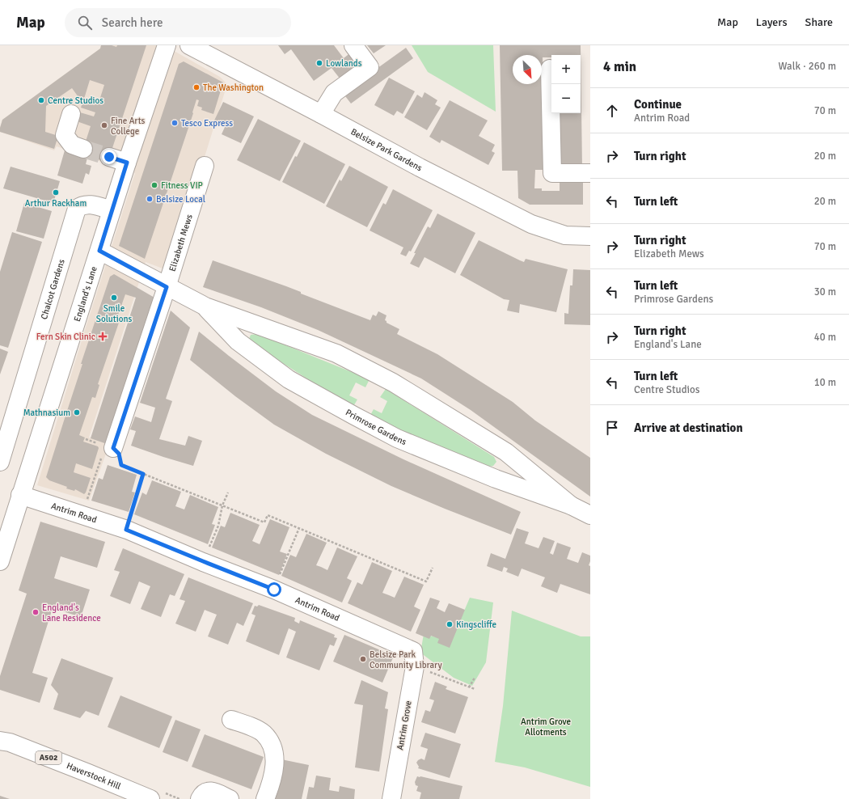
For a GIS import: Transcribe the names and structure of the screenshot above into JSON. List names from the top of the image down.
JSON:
{
  "streets": {
    "street": [
      "Belsize Park Gardens",
      "Elizabeth Mews",
      "Chalcot Gardens",
      "England's Lane",
      "Primrose Gardens",
      "Antrim Road",
      "Antrim Grove",
      "A502",
      "Haverstock Hill"
    ]
  },
  "crossings": [
    ["Elizabeth Mews", "Primrose Gardens"],
    ["Chalcot Gardens", "England's Lane"],
    ["England's Lane", "Primrose Gardens"],
    ["England's Lane", "Antrim Road"],
    ["Antrim Road", "Antrim Grove"]
  ],
  "parks": ["Antrim Grove Allotments"],
  "places": {
    "other": [
      "Lowlands",
      "The Washington",
      "Centre Studios",
      "Tesco Express",
      "Fine Arts College",
      "Fitness VIP",
      "Arthur Rackham",
      "Belsize Local",
      "Smile Solutions",
      "Mathnasium",
      "England's Lane Residence",
      "Kingscliffe",
      "Belsize Park Community Library"
    ],
    "health": ["Fern Skin Clinic"]
  },
  "north": "bottom right",
  "page": {
    "header": "Map",
    "search": "Search here",
    "nav": ["Map", "Layers", "Share"],
    "heading": ["4 min", "Walk · 260 m"],
    "map_buttons": ["+", "−"],
    "list": [
      ["Continue", "Antrim Road", "70 m"],
      ["Turn right", "20 m"],
      ["Turn left", "20 m"],
      ["Turn right", "Elizabeth Mews", "70 m"],
      ["Turn left", "Primrose Gardens", "30 m"],
      ["Turn right", "England's Lane", "40 m"],
      ["Turn left", "Centre Studios", "10 m"],
      "Arrive at destination"
    ]
  }
}
